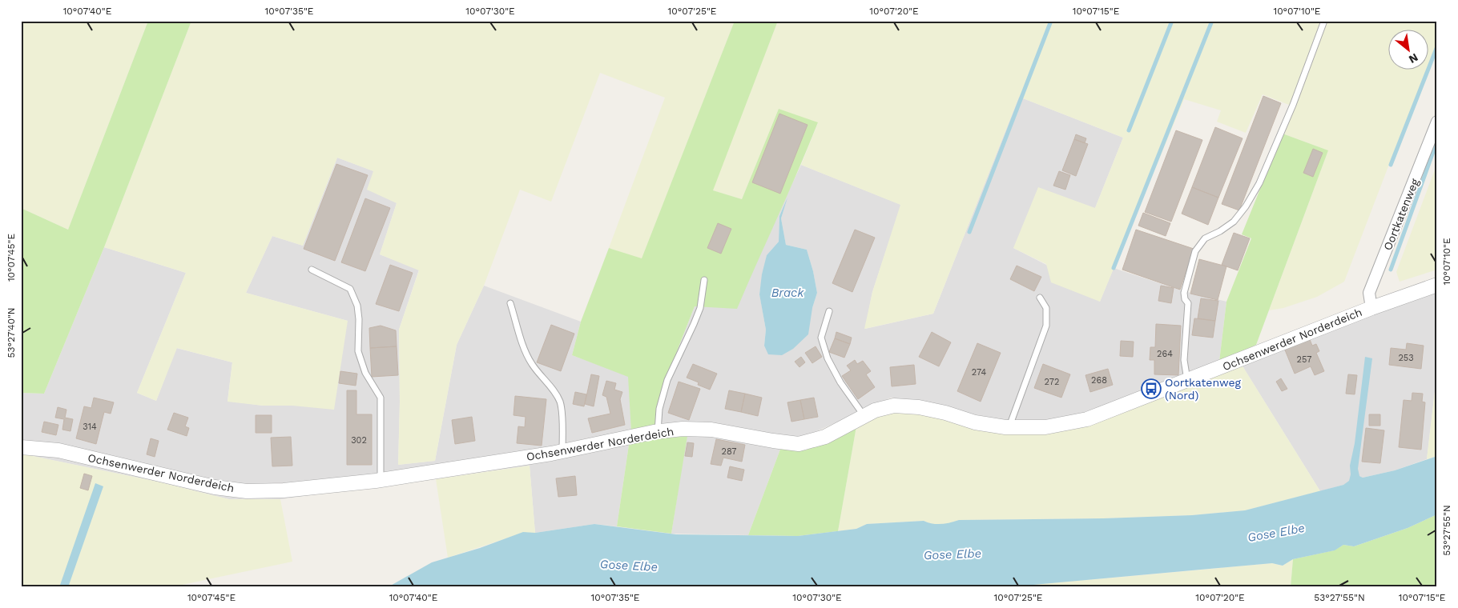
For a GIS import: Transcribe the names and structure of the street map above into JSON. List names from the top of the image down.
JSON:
{
  "streets": {
    "street": ["Oortkatenweg", "Ochsenwerder Norderdeich"]
  },
  "crossings": [
    ["Oortkatenweg", "Ochsenwerder Norderdeich"]
  ],
  "water": ["Brack", "Gose Elbe"],
  "places": {
    "bus stop": ["Oortkatenweg (Nord)"]
  },
  "house_numbers": [
    "264",
    "253",
    "257",
    "274",
    "268",
    "272",
    "314",
    "302",
    "287"
  ],
  "north": "bottom right",
  "coordinates": [
    "10°07'40\"E",
    "10°07'35\"E",
    "10°07'30\"E",
    "10°07'25\"E",
    "10°07'20\"E",
    "10°07'15\"E",
    "10°07'10\"E",
    "10°07'45\"E",
    "53°27'40\"N",
    "53°27'55\"N"
  ]
}
